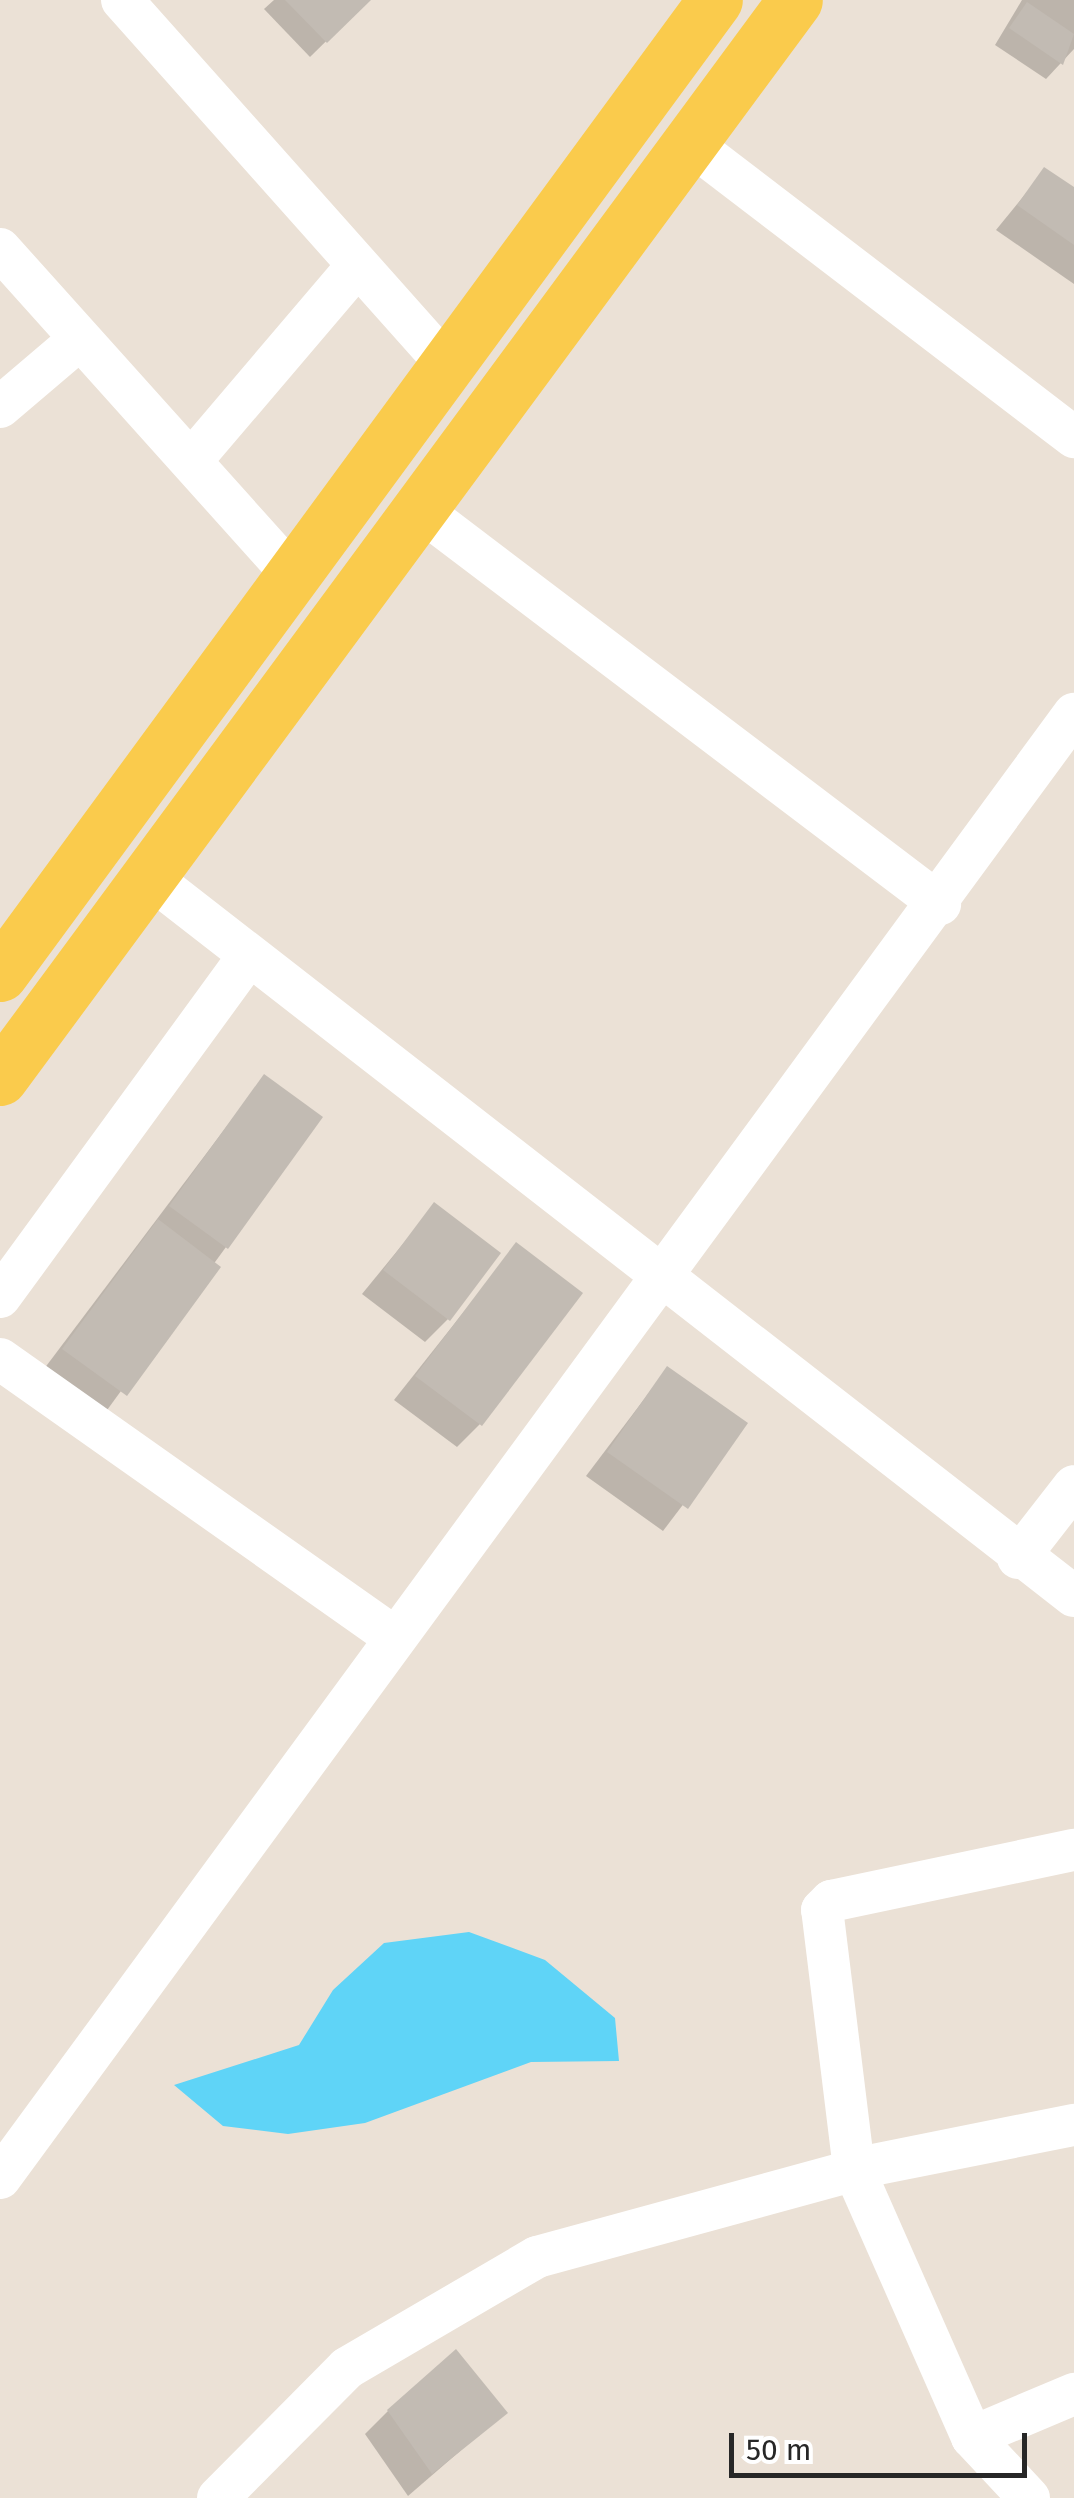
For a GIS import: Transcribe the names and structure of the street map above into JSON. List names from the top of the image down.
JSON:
{
  "scale_bar": "50 m"
}
